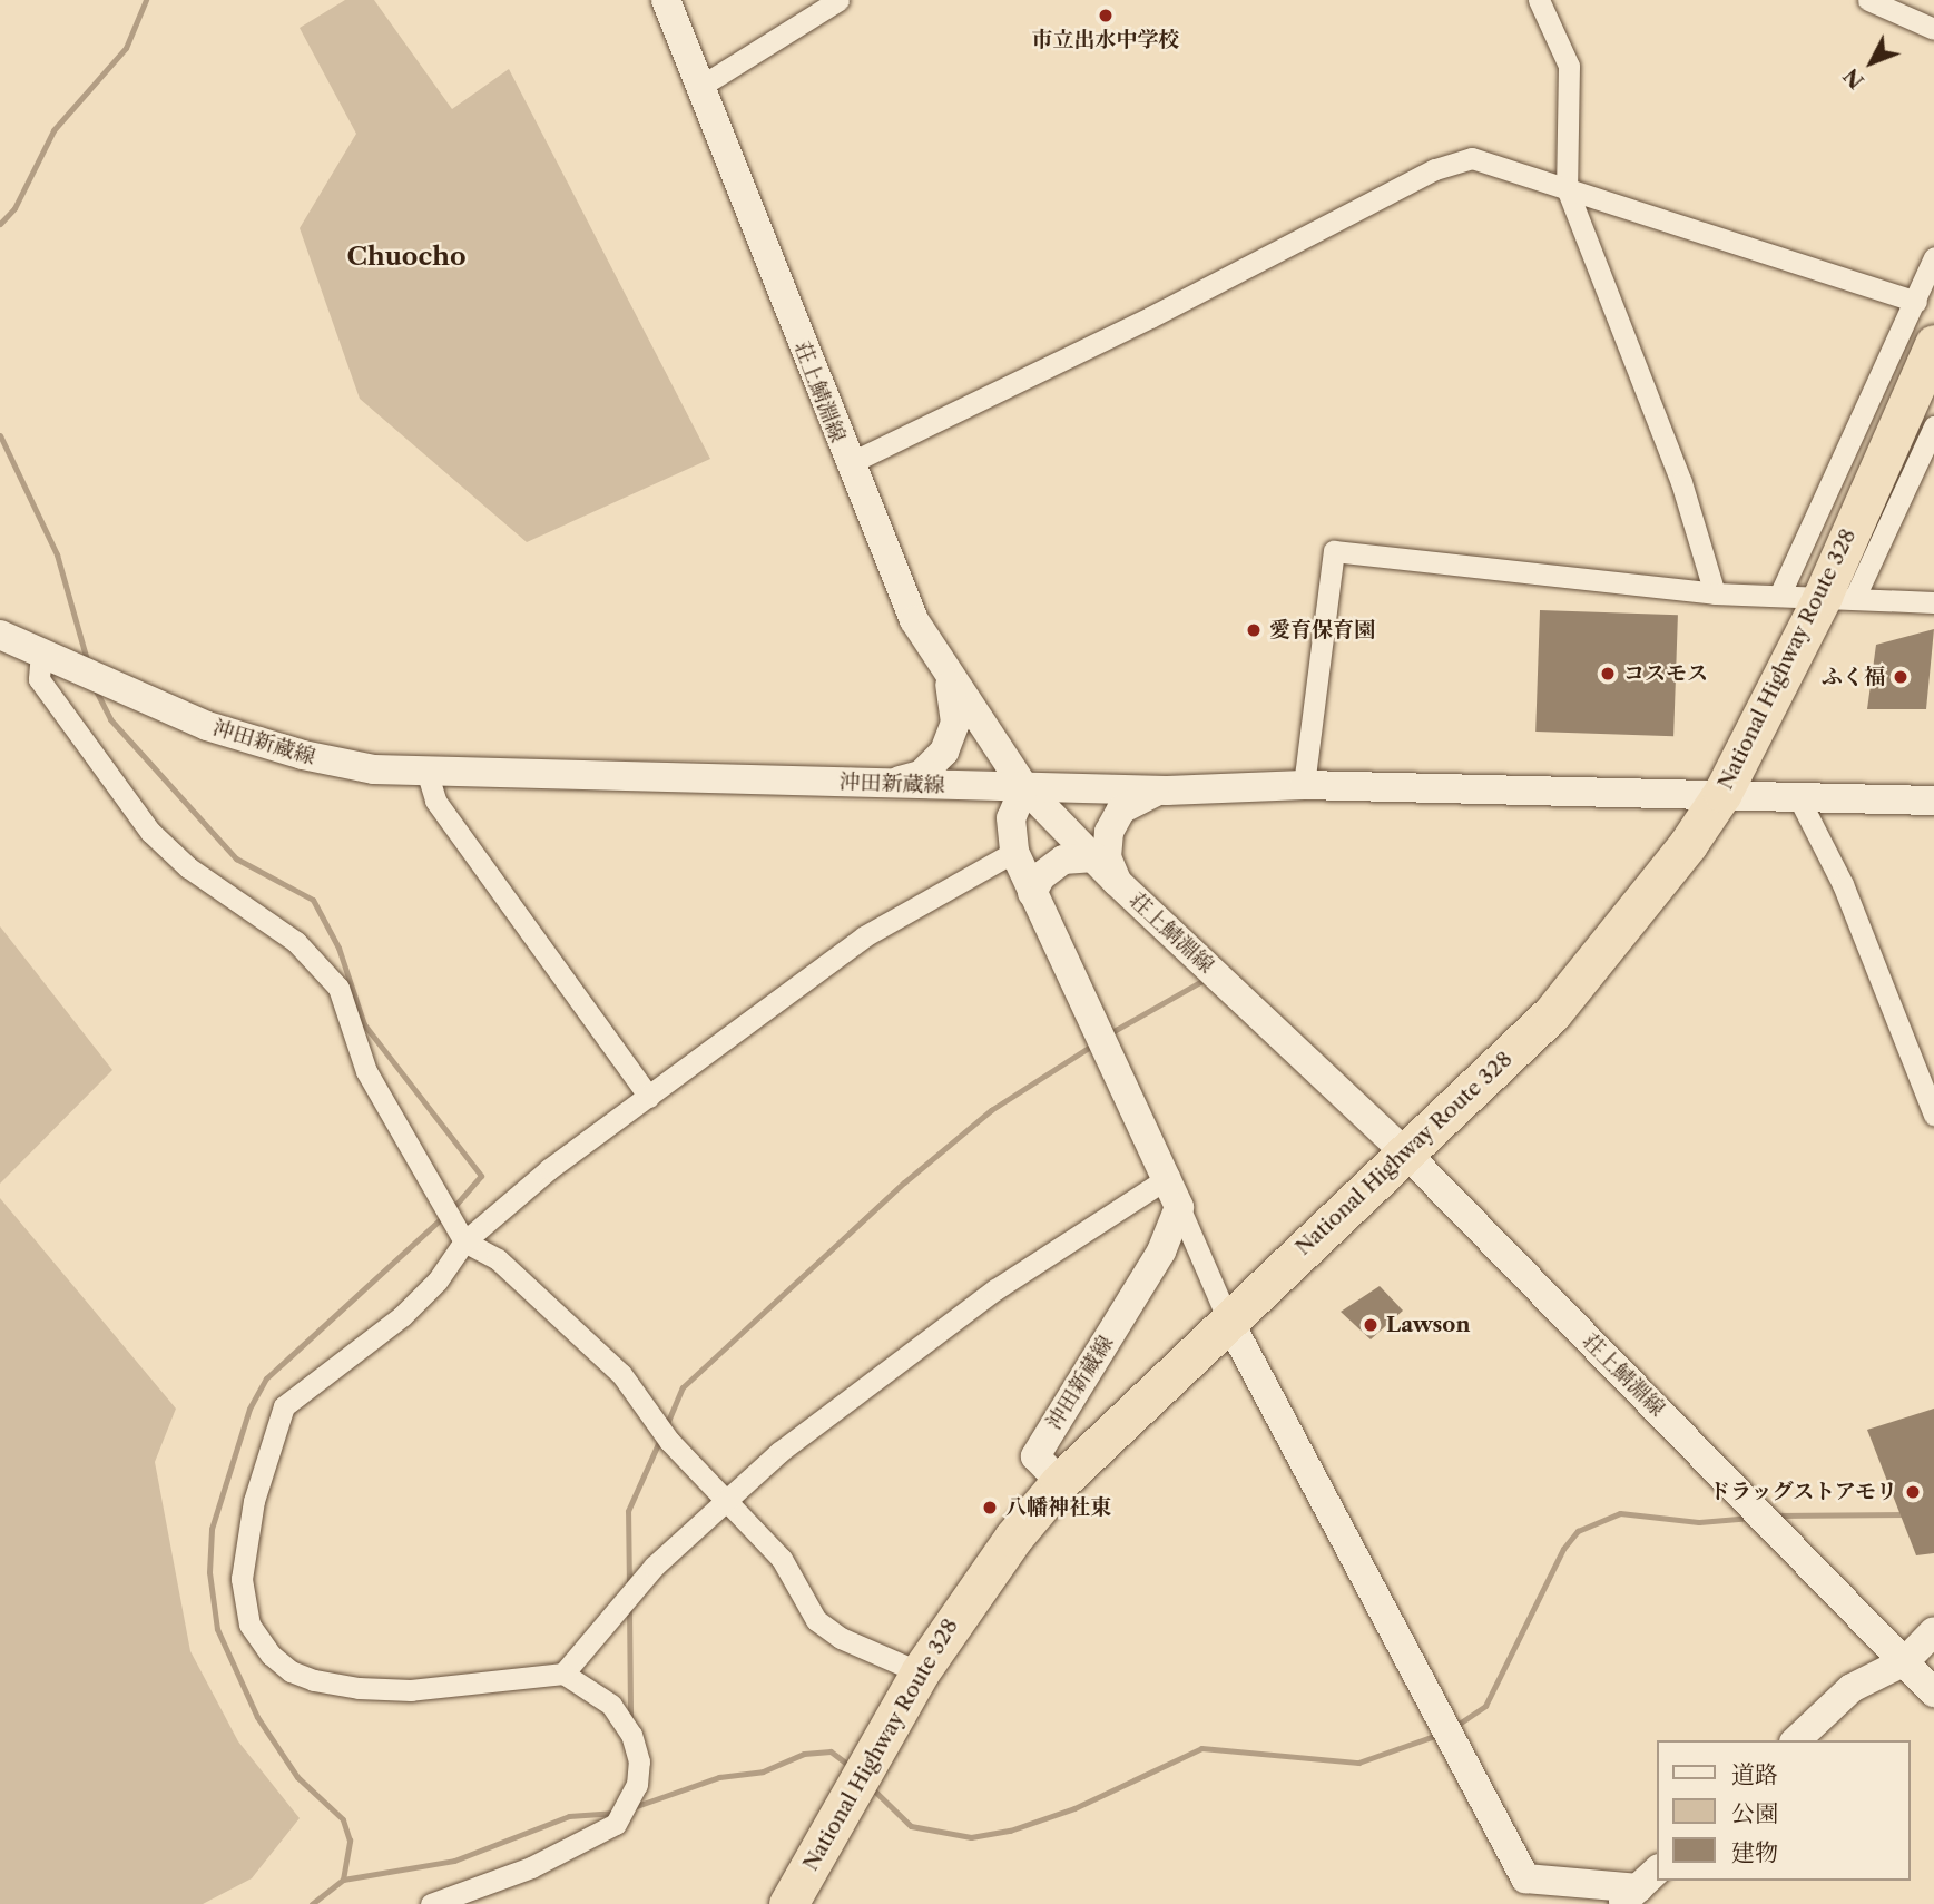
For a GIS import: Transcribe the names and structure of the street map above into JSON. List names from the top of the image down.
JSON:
{
  "streets": {
    "highway": ["National Highway Route 328"],
    "main road": ["荘上鯖淵線", "沖田新蔵線"]
  },
  "crossings": [
    ["荘上鯖淵線", "National Highway Route 328"],
    ["荘上鯖淵線", "沖田新蔵線"],
    ["National Highway Route 328", "沖田新蔵線"]
  ],
  "districts": ["Chuocho"],
  "places": [
    "市立出水中学校",
    "愛育保育園",
    "コスモス",
    "ふく福",
    "Lawson",
    "ドラッグストアモリ",
    "八幡神社東"
  ],
  "legend": ["道路", "公園", "建物"],
  "north": "bottom left"
}
